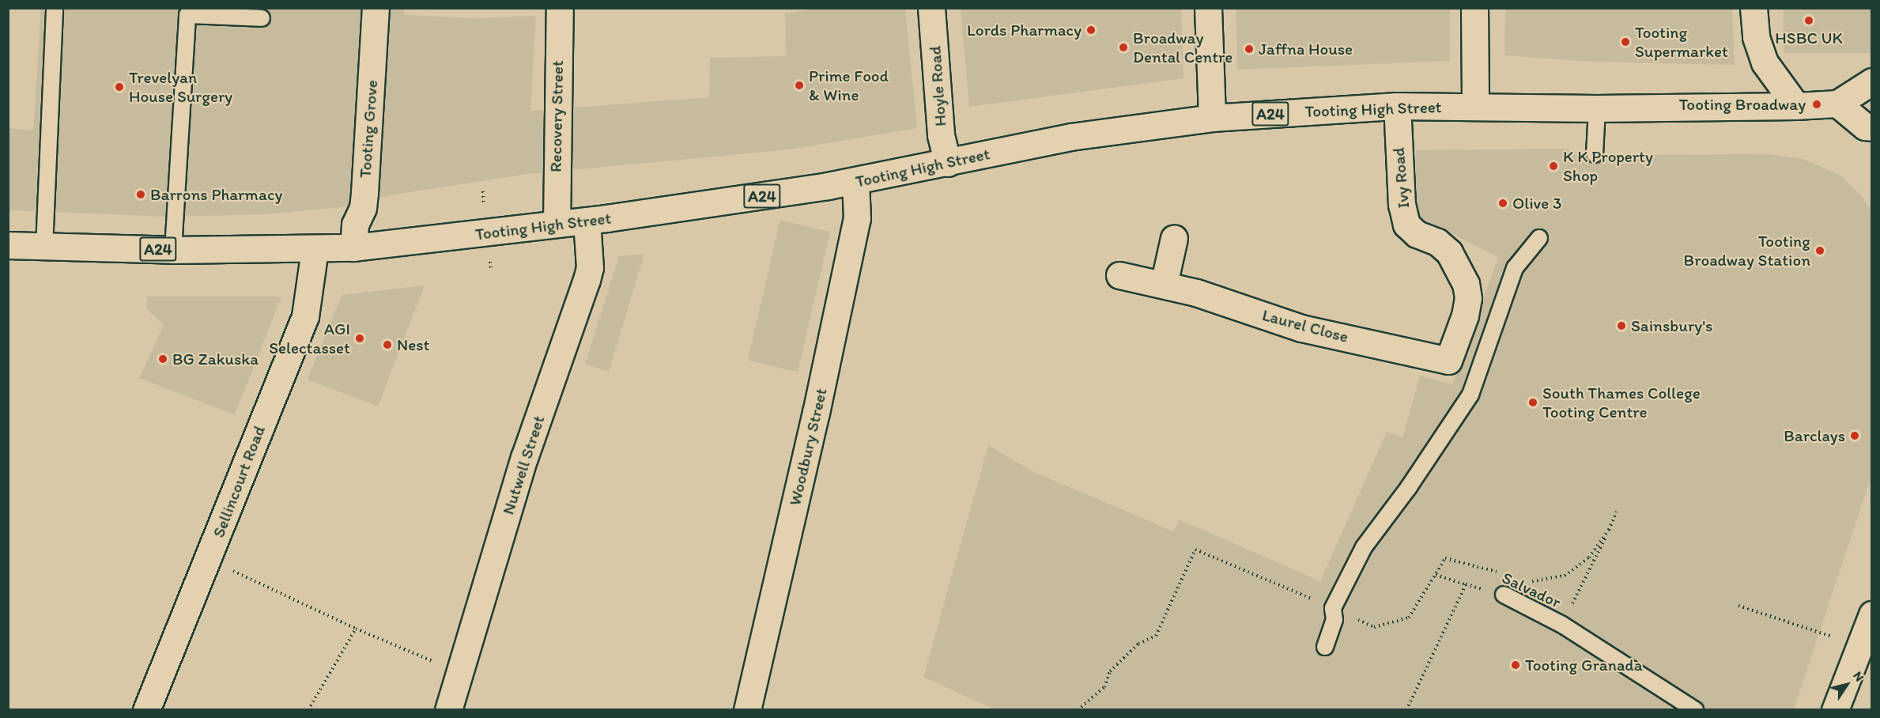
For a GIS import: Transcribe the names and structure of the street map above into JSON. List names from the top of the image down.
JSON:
{
  "streets": {
    "main road": [
      "Hoyle Road",
      "Tooting High Street",
      "A24",
      "Recovery Street",
      "Tooting Grove",
      "Ivy Road",
      "Laurel Close",
      "Woodbury Street",
      "Nutwell Street",
      "Sellincourt Road"
    ],
    "lane": ["Salvador"]
  },
  "crossings": [
    ["Hoyle Road", "Tooting High Street"],
    ["Tooting High Street", "Recovery Street"],
    ["Tooting High Street", "Tooting Grove"],
    ["Tooting High Street", "Ivy Road"],
    ["Tooting High Street", "Woodbury Street"],
    ["Tooting High Street", "Nutwell Street"],
    ["Tooting High Street", "Sellincourt Road"],
    ["Ivy Road", "Laurel Close"]
  ],
  "places": [
    "HSBC UK",
    "Lords Pharmacy",
    "Tooting Supermarket",
    "Broadway Dental Centre",
    "Jaffna House",
    "Prime Food & Wine",
    "Trevelyan House Surgery",
    "Tooting Broadway",
    "K K Property Shop",
    "Barrons Pharmacy",
    "Olive 3",
    "Tooting Broadway Station",
    "Sainsbury's",
    "AGI Selectasset",
    "Nest",
    "BG Zakuska",
    "South Thames College Tooting Centre",
    "Barclays",
    "Tooting Granada"
  ],
  "north": "top right"
}
